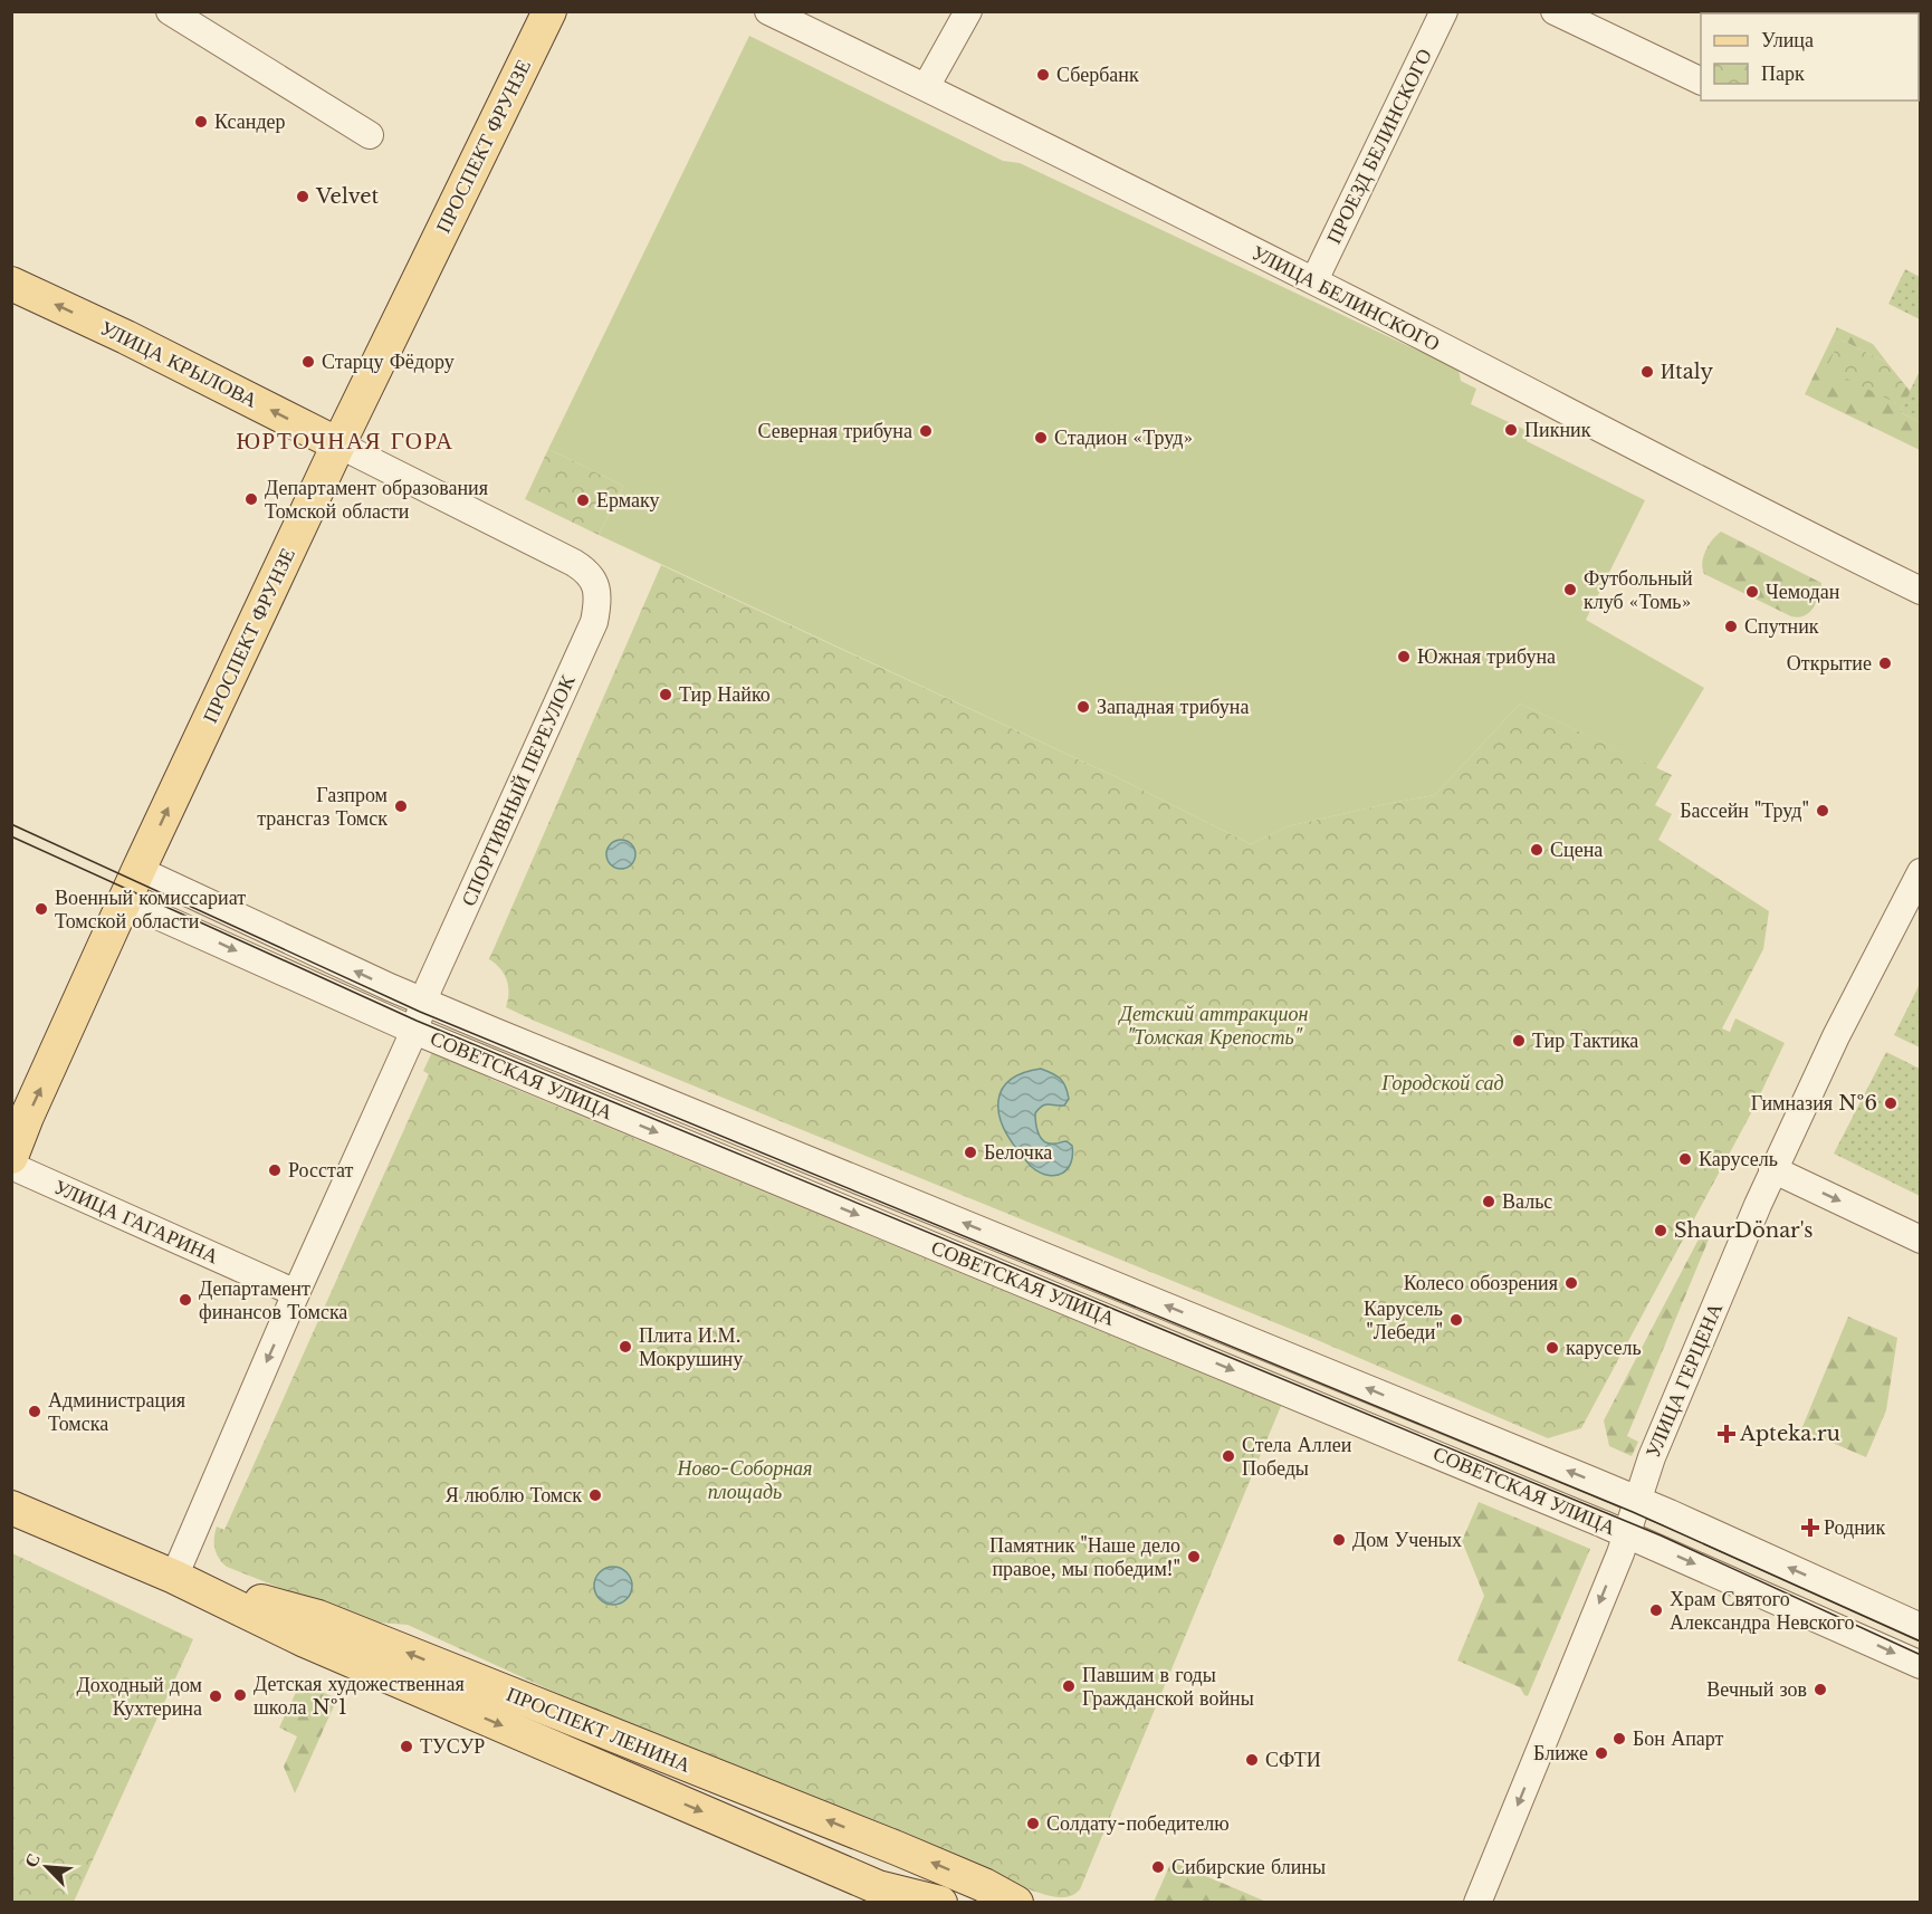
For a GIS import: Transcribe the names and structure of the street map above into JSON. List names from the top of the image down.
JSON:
{
  "streets": {
    "main road": ["ПРОСПЕКТ ФРУНЗЕ", "УЛИЦА КРЫЛОВА", "ПРОСПЕКТ ЛЕНИНА"],
    "street": [
      "ПРОЕЗД БЕЛИНСКОГО",
      "УЛИЦА БЕЛИНСКОГО",
      "СПОРТИВНЫЙ ПЕРЕУЛОК",
      "СОВЕТСКАЯ УЛИЦА",
      "УЛИЦА ГАГАРИНА",
      "УЛИЦА ГЕРЦЕНА"
    ]
  },
  "crossings": [
    ["ПРОСПЕКТ ФРУНЗЕ", "УЛИЦА КРЫЛОВА"],
    ["ПРОСПЕКТ ФРУНЗЕ", "СОВЕТСКАЯ УЛИЦА"],
    ["ПРОЕЗД БЕЛИНСКОГО", "УЛИЦА БЕЛИНСКОГО"],
    ["УЛИЦА КРЫЛОВА", "СПОРТИВНЫЙ ПЕРЕУЛОК"],
    ["СПОРТИВНЫЙ ПЕРЕУЛОК", "СОВЕТСКАЯ УЛИЦА"],
    ["СПОРТИВНЫЙ ПЕРЕУЛОК", "УЛИЦА ГАГАРИНА"],
    ["СОВЕТСКАЯ УЛИЦА", "УЛИЦА ГЕРЦЕНА"]
  ],
  "one_way": ["ПРОСПЕКТ ФРУНЗЕ", "УЛИЦА КРЫЛОВА", "УЛИЦА ГЕРЦЕНА"],
  "districts": ["ЮРТОЧНАЯ ГОРА"],
  "parks": ["Детский аттракцион \"Томская Крепость\"", "Городской сад", "Ново-Соборная площадь"],
  "places": {
    "other": [
      "Сбербанк",
      "Ксандер",
      "Velvet",
      "Старцу Фёдору",
      "Иtaly",
      "Пикник",
      "Северная трибуна",
      "Стадион «Труд»",
      "Департамент образования Томской области",
      "Ермаку",
      "Футбольный клуб «Томь»",
      "Чемодан",
      "Спутник",
      "Южная трибуна",
      "Открытие",
      "Тир Найко",
      "Западная трибуна",
      "Газпром трансгаз Томск",
      "Бассейн \"Труд\"",
      "Сцена",
      "Военный комиссариат Томской области",
      "Тир Тактика",
      "Гимназия №6",
      "Белочка",
      "Карусель",
      "Росстат",
      "Вальс",
      "ShaurDönar's",
      "Колесо обозрения",
      "Департамент финансов Томска",
      "Карусель \"Лебеди\"",
      "Плита И.М. Мокрушину",
      "карусель",
      "Администрация Томска",
      "Стела Аллеи Победы",
      "Я люблю Томск",
      "Дом Ученых",
      "Памятник \"Наше дело правое, мы победим!\"",
      "Храм Святого Александра Невского",
      "Павшим в годы Гражданской войны",
      "Вечный зов",
      "Детская художественная школа №1",
      "Доходный дом Кухтерина",
      "Бон Апарт",
      "ТУСУР",
      "Ближе",
      "СФТИ",
      "Солдату-победителю",
      "Сибирские блины"
    ],
    "health": ["Apteka.ru", "Родник"]
  },
  "legend": ["Улица", "Парк"],
  "north": "top left"
}
